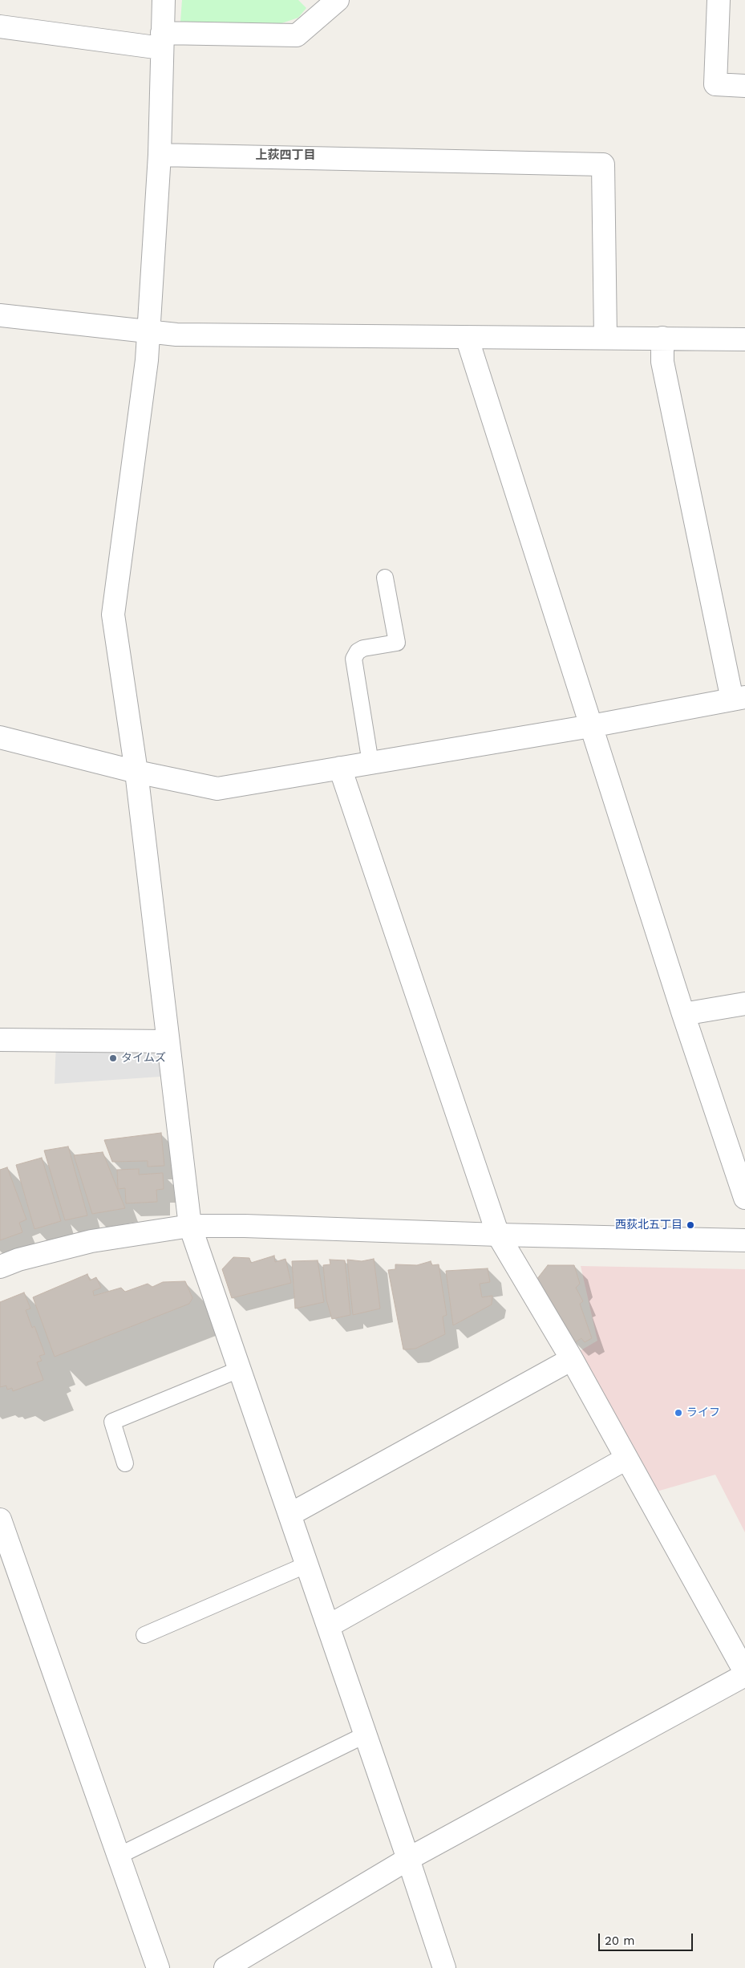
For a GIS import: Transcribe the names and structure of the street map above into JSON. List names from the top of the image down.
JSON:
{
  "districts": ["上荻四丁目"],
  "places": ["タイムズ", "西荻北五丁目", "ライフ"],
  "scale_bar": "20 m"
}
